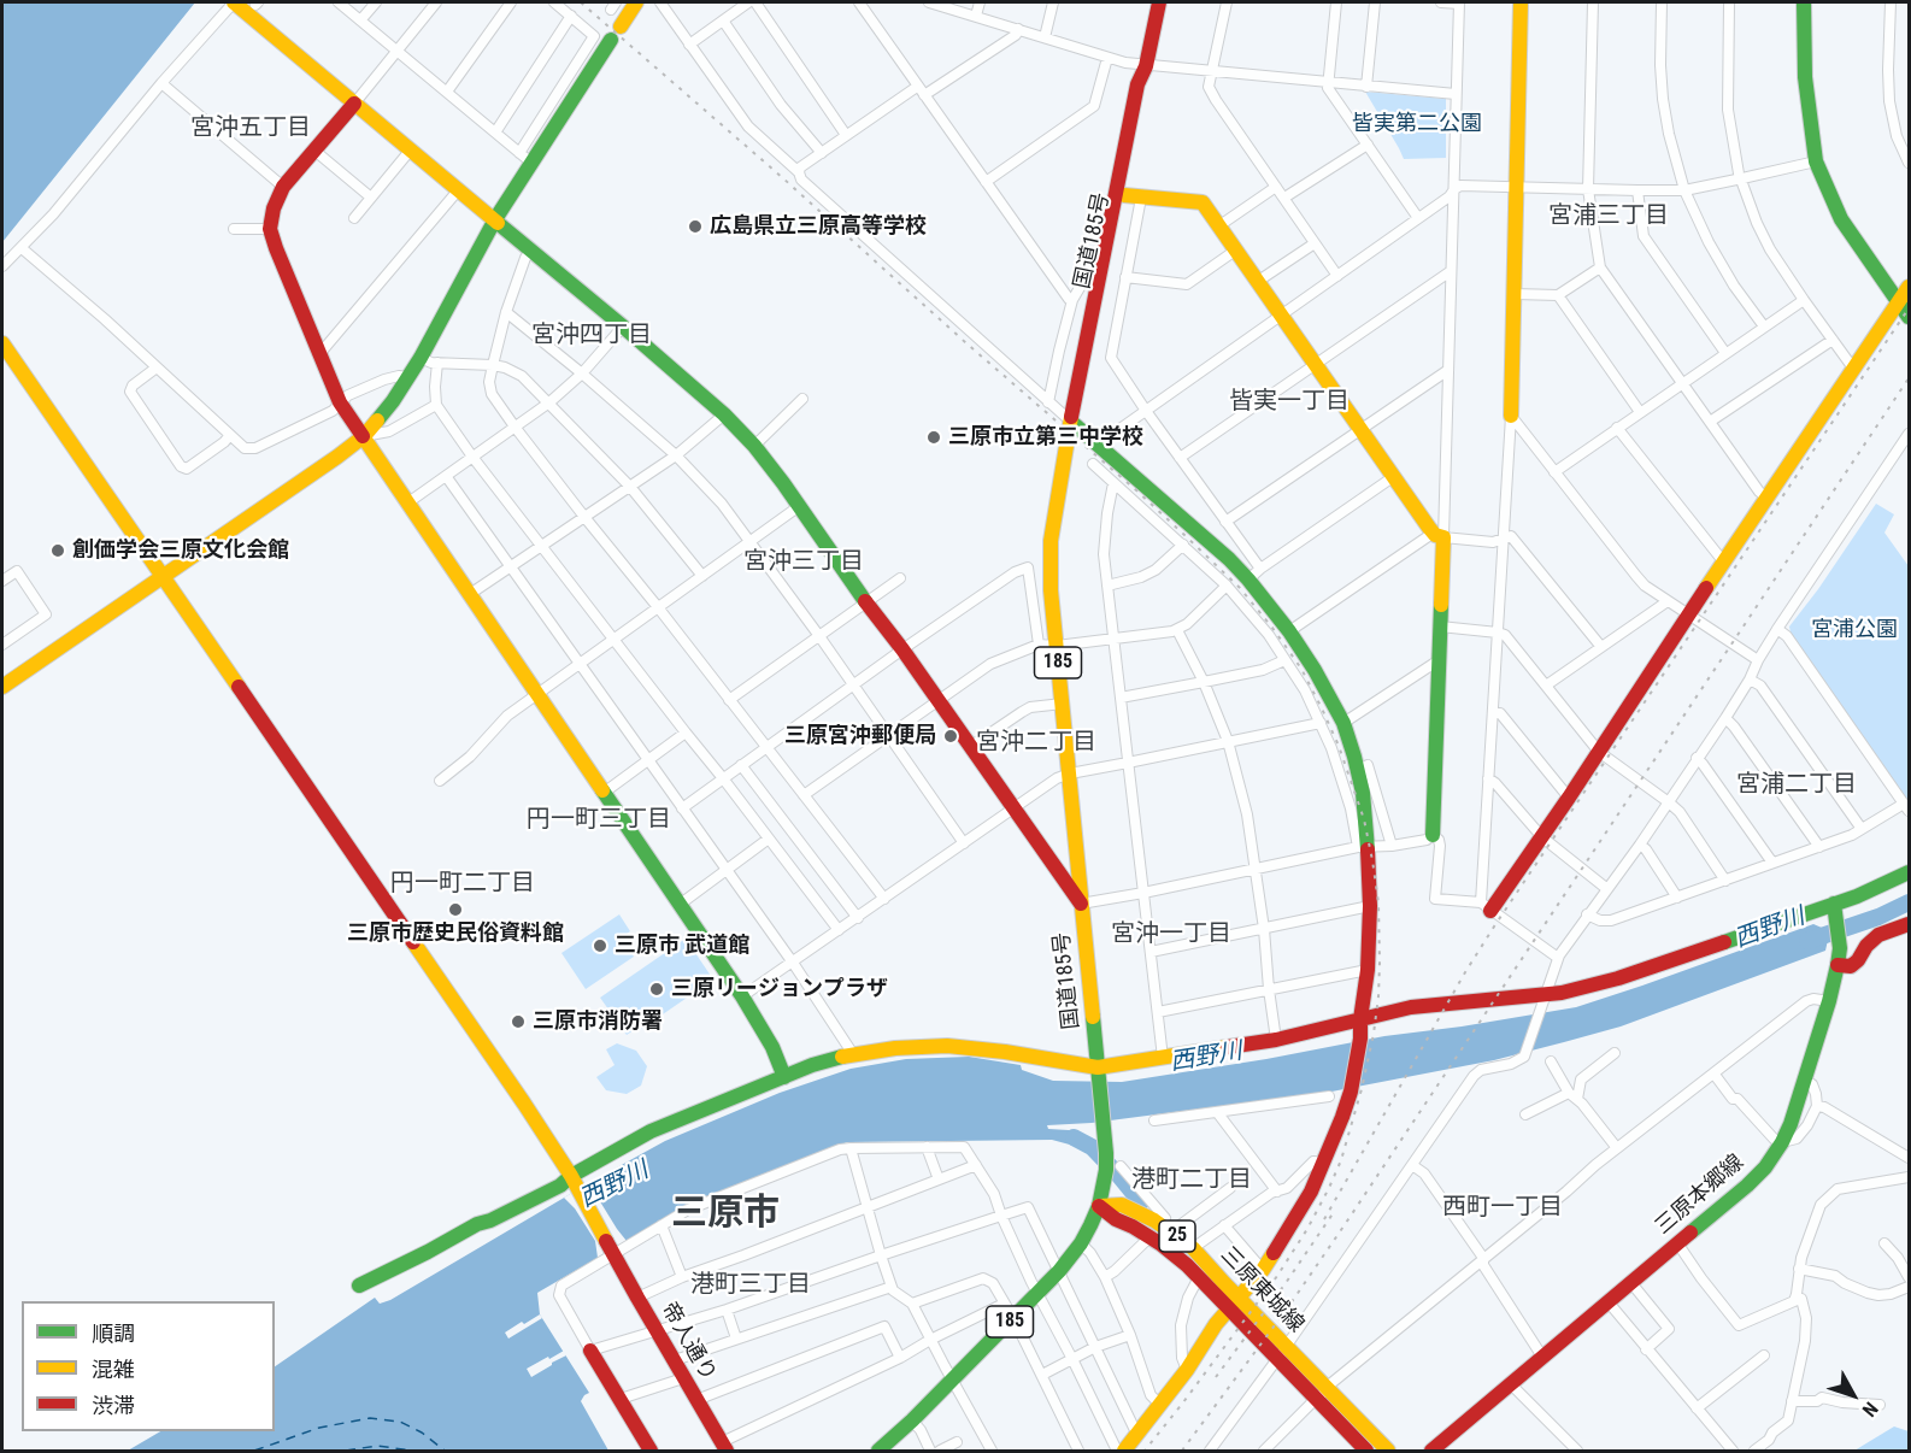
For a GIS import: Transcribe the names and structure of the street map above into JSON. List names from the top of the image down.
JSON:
{
  "streets": {
    "main road": [
      "国道185号",
      "185",
      "三原本郷線",
      "25",
      "三原東城線",
      "帝人通り"
    ]
  },
  "crossings": [
    ["国道185号", "三原東城線"]
  ],
  "districts": [
    "宮沖五丁目",
    "宮浦三丁目",
    "宮沖四丁目",
    "皆実一丁目",
    "宮沖三丁目",
    "宮沖二丁目",
    "宮浦二丁目",
    "円一町三丁目",
    "円一町二丁目",
    "宮沖一丁目",
    "港町二丁目",
    "西町一丁目",
    "三原市",
    "港町三丁目"
  ],
  "water": ["西野川"],
  "parks": ["皆実第二公園", "宮浦公園"],
  "places": [
    "広島県立三原高等学校",
    "三原市立第三中学校",
    "創価学会三原文化会館",
    "三原宮沖郵便局",
    "三原市歴史民俗資料館",
    "三原市 武道館",
    "三原リージョンプラザ",
    "三原市消防署"
  ],
  "legend": ["順調", "混雑", "渋滞"],
  "north": "bottom right"
}
